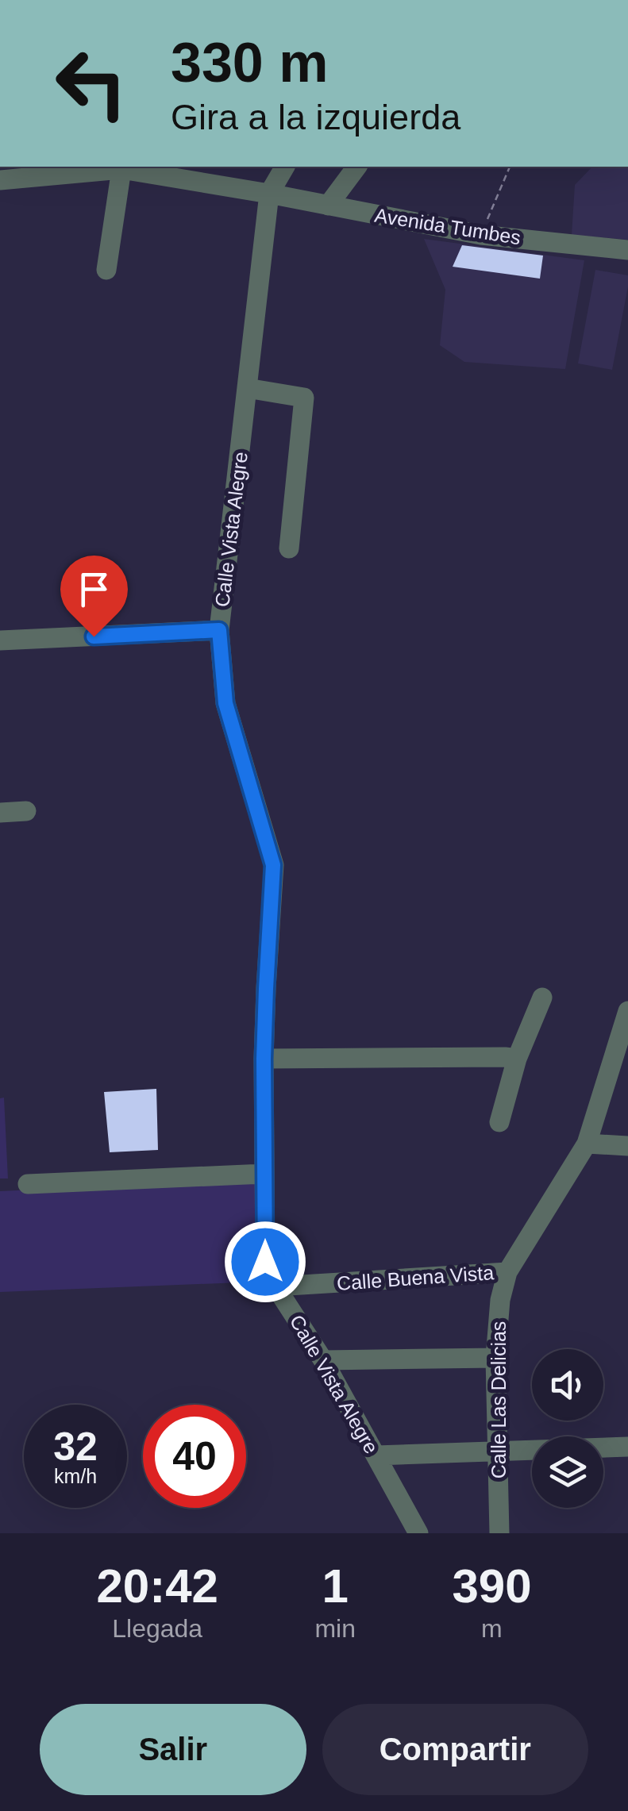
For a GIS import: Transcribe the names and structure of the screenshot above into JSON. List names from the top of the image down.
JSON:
{
  "streets": {
    "street": [
      "Avenida Tumbes",
      "Calle Vista Alegre",
      "Calle Buena Vista",
      "Calle Las Delicias"
    ]
  },
  "crossings": [
    ["Avenida Tumbes", "Calle Vista Alegre"],
    ["Calle Vista Alegre", "Calle Buena Vista"],
    ["Calle Buena Vista", "Calle Las Delicias"]
  ],
  "page": {
    "turn": ["330 m", "Gira a la izquierda"],
    "speed": "32 km/h",
    "limit": "40",
    "eta": [
      "20:42",
      "Llegada",
      "1",
      "min",
      "390",
      "m"
    ],
    "buttons": ["Salir", "Compartir"]
  }
}
